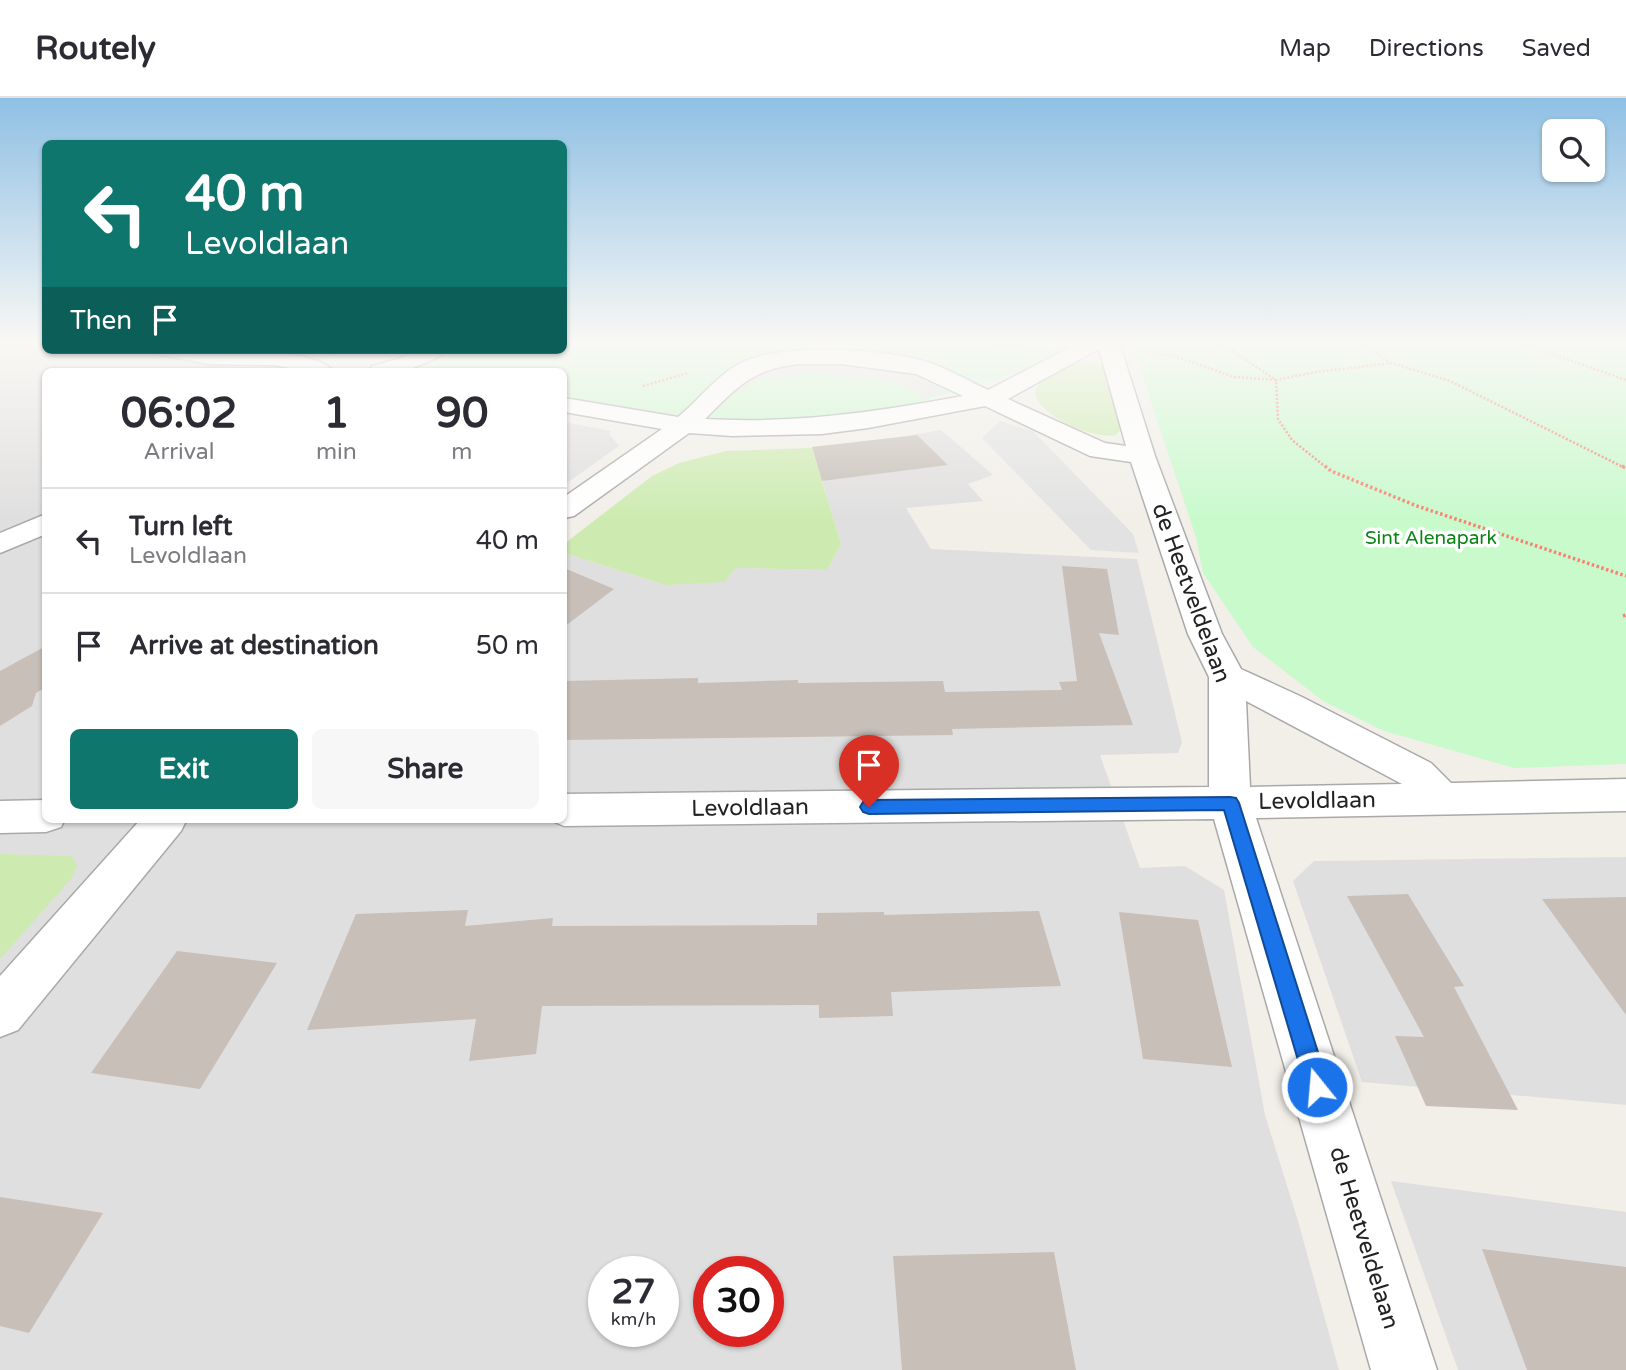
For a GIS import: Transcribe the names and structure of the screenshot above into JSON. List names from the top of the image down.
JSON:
{
  "streets": {
    "street": ["de Heetveldelaan", "Levoldlaan"]
  },
  "crossings": [
    ["de Heetveldelaan", "Levoldlaan"]
  ],
  "parks": ["Sint Alenapark"],
  "page": {
    "header": "Routely",
    "nav": ["Map", "Directions", "Saved"],
    "turn": ["40 m", "Levoldlaan"],
    "then": "Then",
    "eta": [
      "06:02",
      "Arrival",
      "1",
      "min",
      "90",
      "m"
    ],
    "list": [
      {
        "name": "Turn left",
        "note": "Levoldlaan",
        "value": "40 m"
      },
      {
        "name": "Arrive at destination",
        "value": "50 m"
      }
    ],
    "buttons": ["Exit", "Share"],
    "speed": "27 km/h",
    "limit": "30"
  }
}
